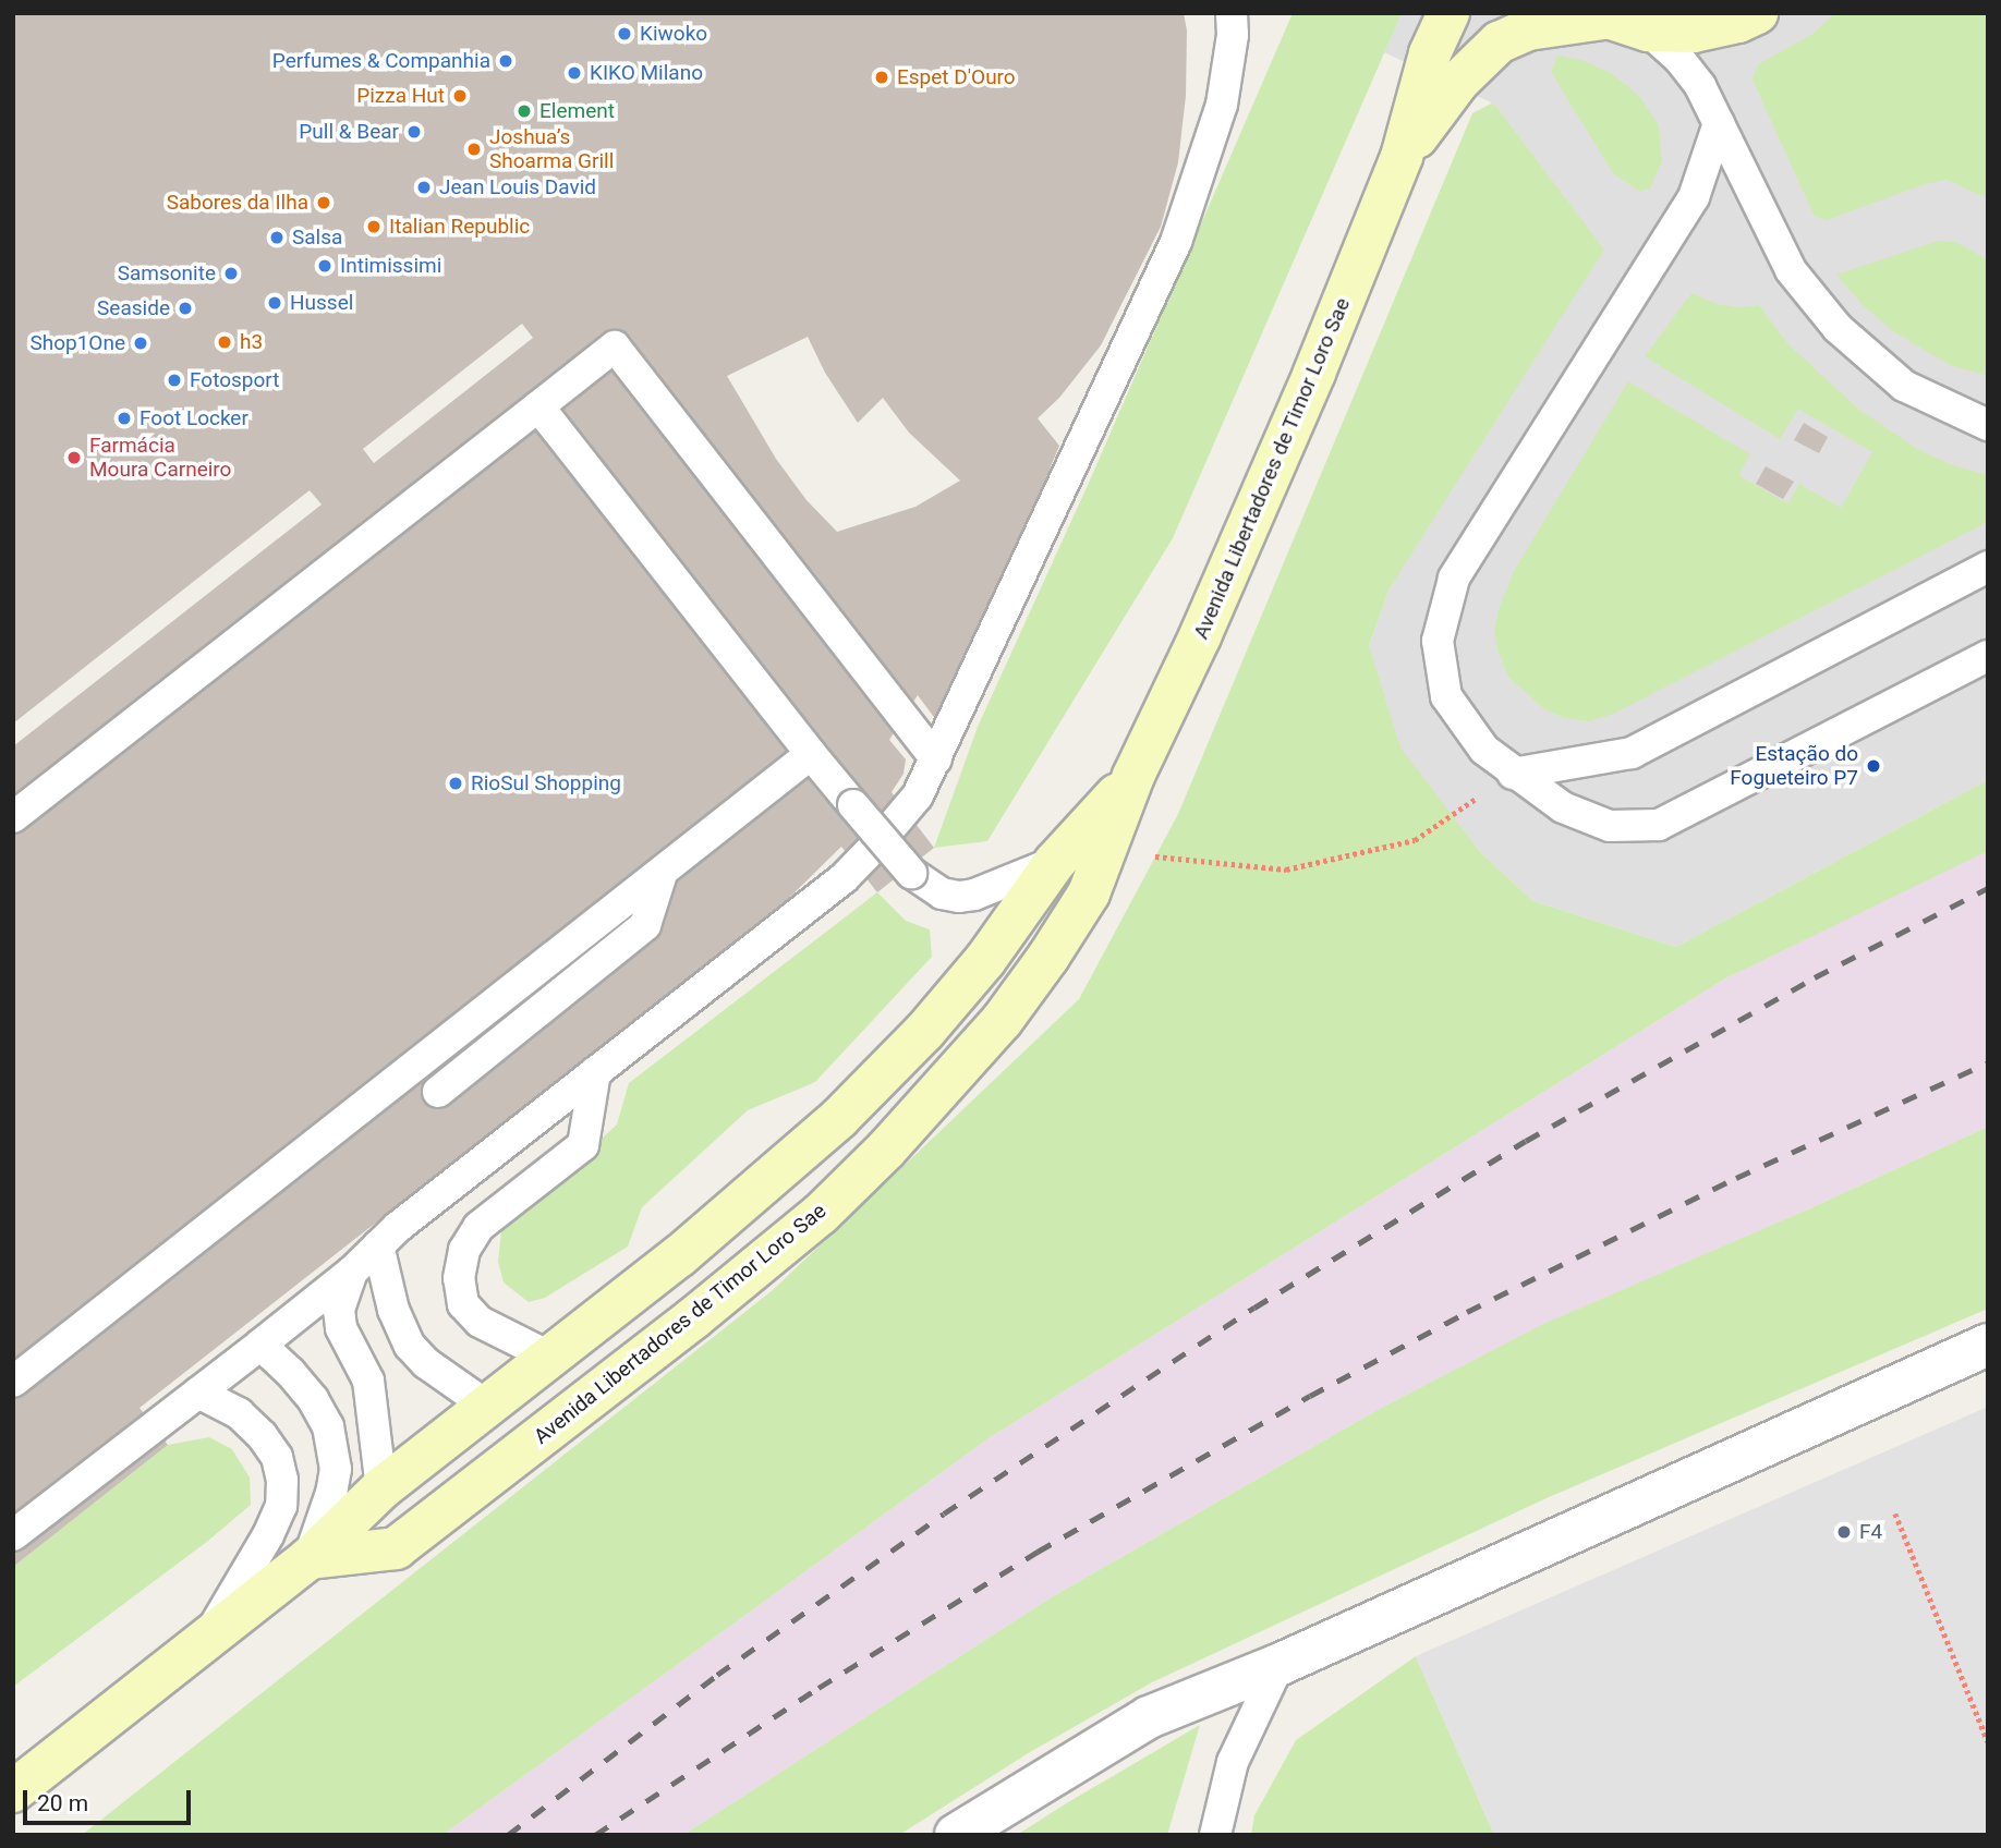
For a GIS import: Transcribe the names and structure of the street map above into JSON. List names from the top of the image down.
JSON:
{
  "streets": {
    "main road": ["Avenida Libertadores de Timor Loro Sae"]
  },
  "places": [
    "Kiwoko",
    "Perfumes & Companhia",
    "KIKO Milano",
    "Espet D'Ouro",
    "Pizza Hut",
    "Element",
    "Pull & Bear",
    "Joshua’s Shoarma Grill",
    "Jean Louis David",
    "Sabores da Ilha",
    "Italian Republic",
    "Salsa",
    "Intimissimi",
    "Samsonite",
    "Hussel",
    "Seaside",
    "h3",
    "Shop1One",
    "Fotosport",
    "Foot Locker",
    "Farmácia Moura Carneiro",
    "Estação do Fogueteiro P7",
    "RioSul Shopping",
    "F4"
  ],
  "scale_bar": "20 m"
}
